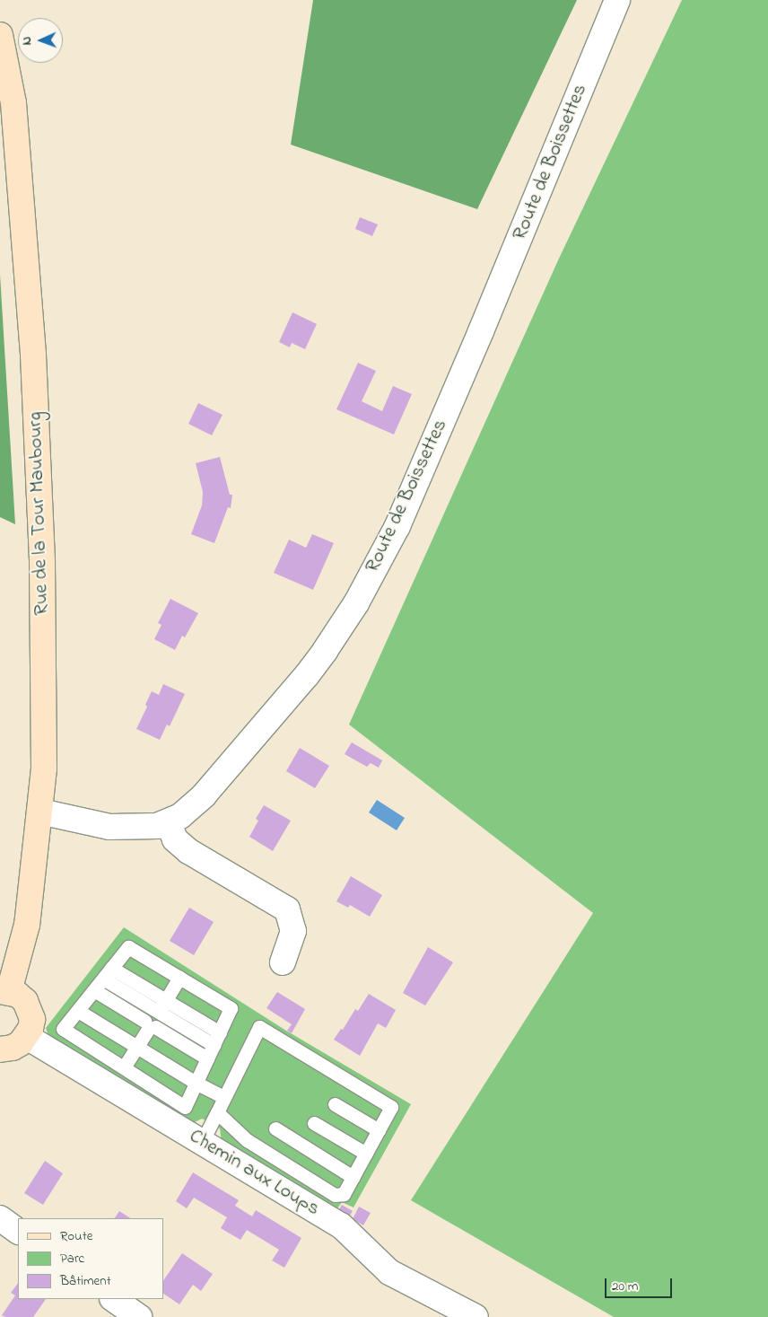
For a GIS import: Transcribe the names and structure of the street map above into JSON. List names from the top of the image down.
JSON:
{
  "streets": {
    "main road": ["Rue de la Tour Maubourg"],
    "street": ["Route de Boissettes", "Chemin aux Loups"]
  },
  "crossings": [
    ["Route de Boissettes", "Rue de la Tour Maubourg"]
  ],
  "legend": ["Route", "Parc", "Bâtiment"],
  "scale_bar": "20 m",
  "north": "left"
}
